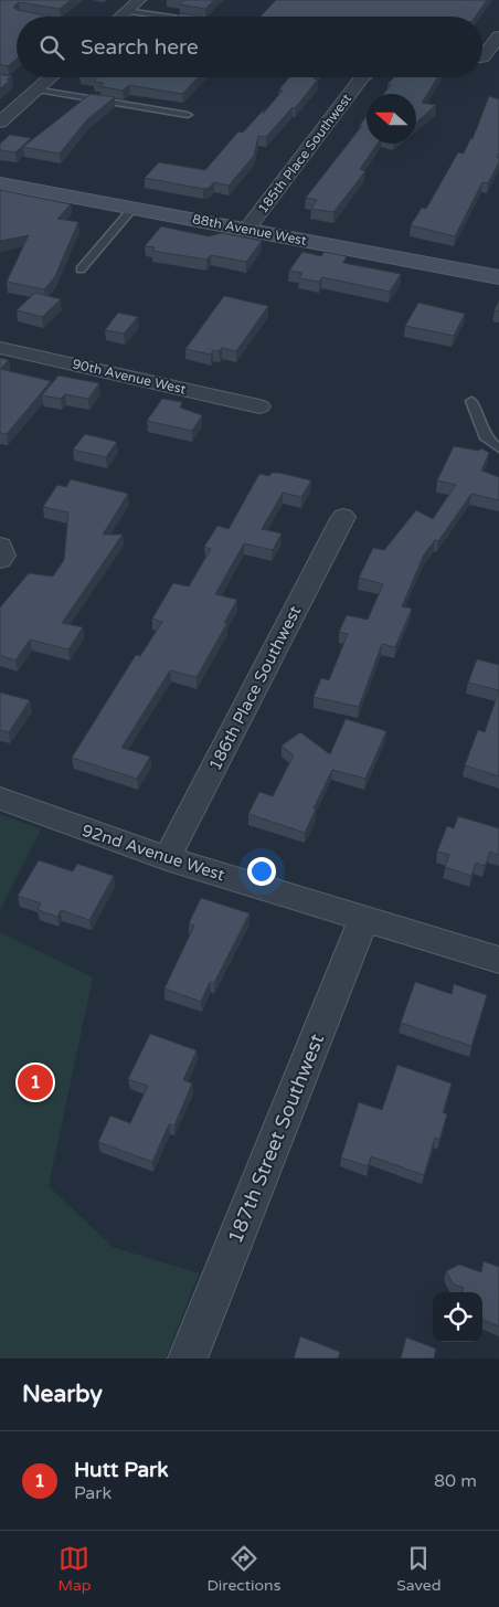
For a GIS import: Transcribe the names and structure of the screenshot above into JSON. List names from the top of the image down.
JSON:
{
  "streets": {
    "street": [
      "185th Place Southwest",
      "88th Avenue West",
      "90th Avenue West",
      "186th Place Southwest",
      "92nd Avenue West",
      "187th Street Southwest"
    ]
  },
  "crossings": [
    ["185th Place Southwest", "88th Avenue West"],
    ["186th Place Southwest", "92nd Avenue West"],
    ["92nd Avenue West", "187th Street Southwest"]
  ],
  "north": "left",
  "page": {
    "search": "Search here",
    "pins": "1",
    "heading": "Nearby",
    "list": [
      {
        "mark": "1",
        "name": "Hutt Park",
        "note": "Park",
        "value": "80 m"
      }
    ],
    "nav": ["Map", "Directions", "Saved"]
  }
}
